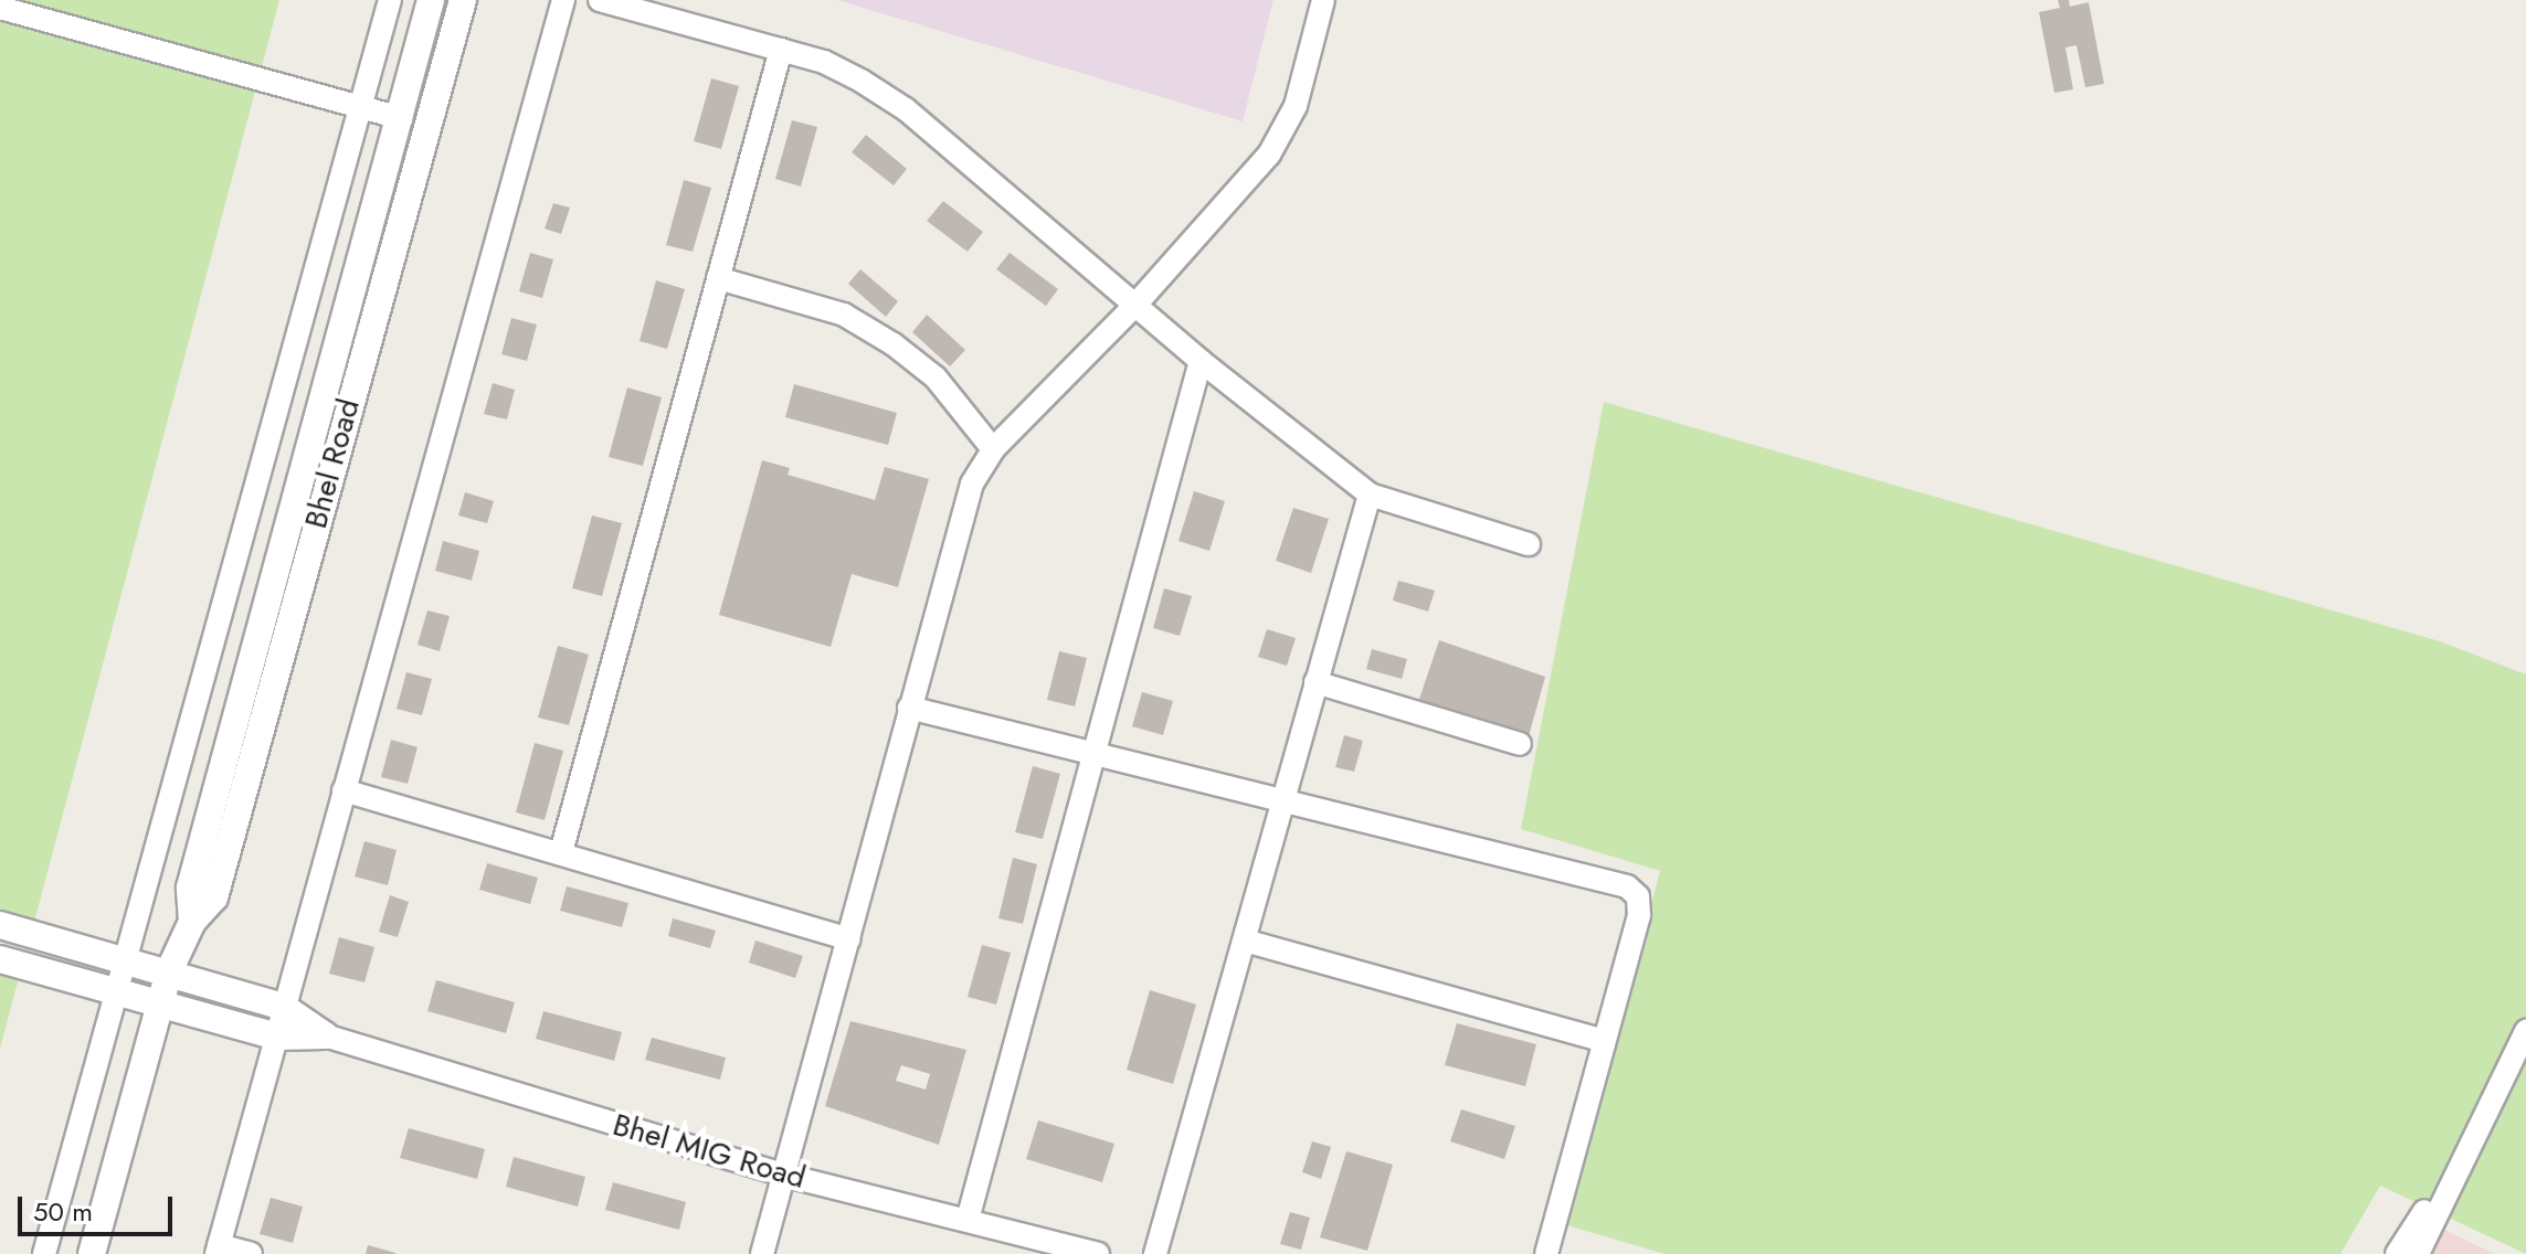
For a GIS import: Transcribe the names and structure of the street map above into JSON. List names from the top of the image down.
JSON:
{
  "streets": {
    "street": ["Bhel Road", "Bhel MIG Road"]
  },
  "crossings": [
    ["Bhel Road", "Bhel MIG Road"]
  ],
  "scale_bar": "50 m"
}
